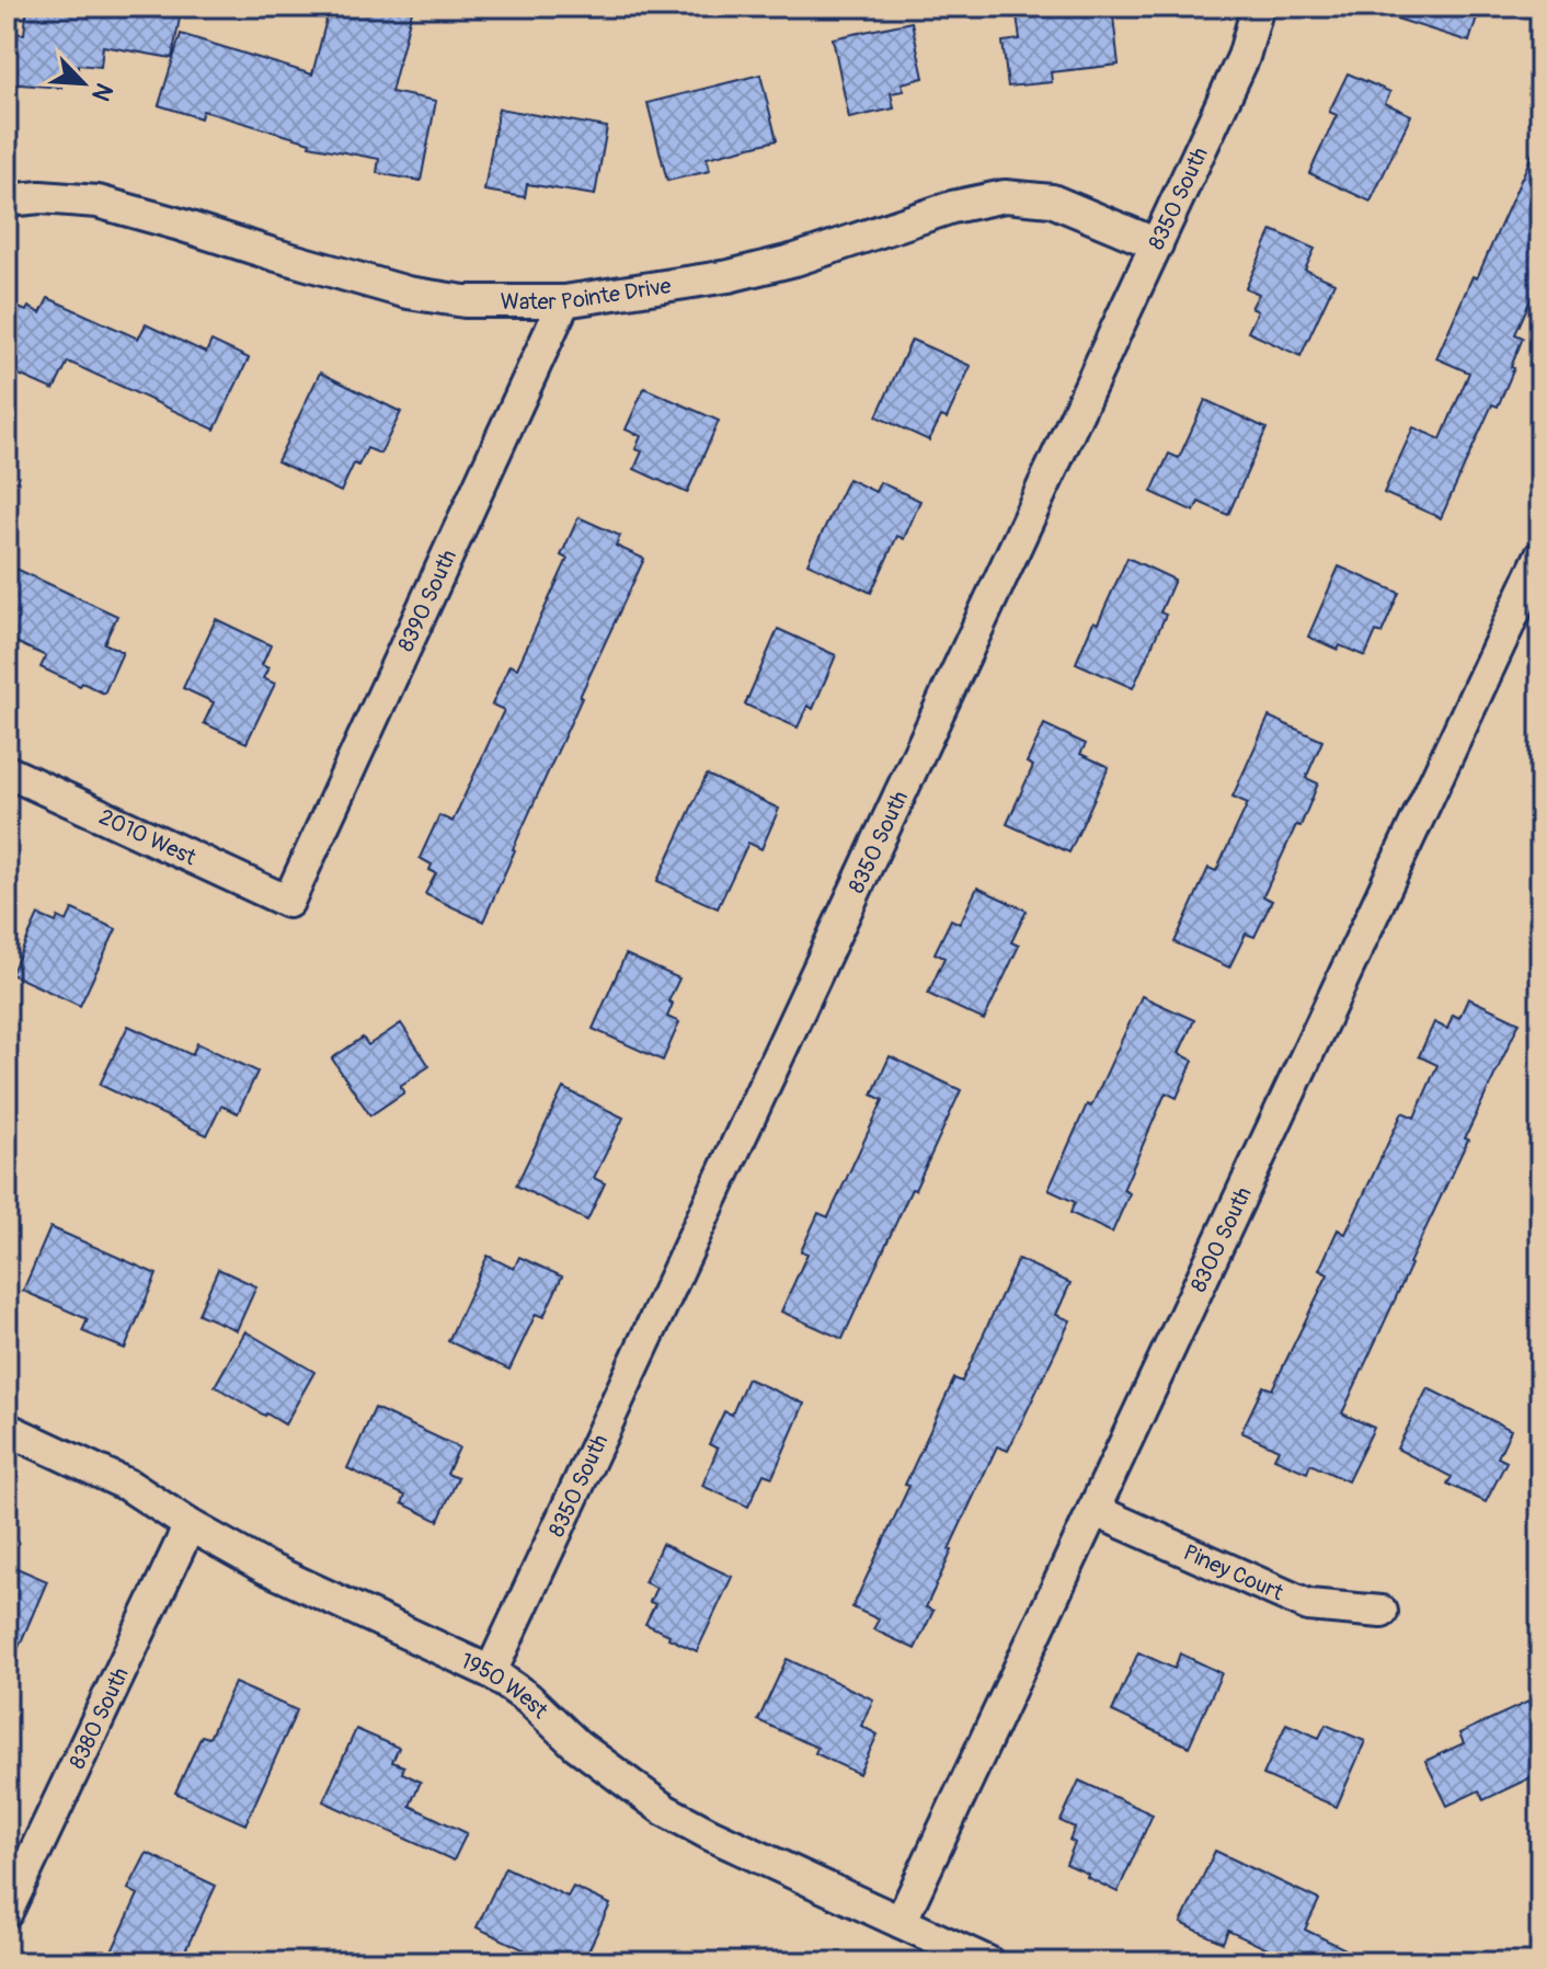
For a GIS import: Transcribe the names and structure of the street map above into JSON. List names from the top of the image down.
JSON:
{
  "streets": {
    "street": [
      "8350 South",
      "Water Pointe Drive",
      "8390 South",
      "2010 West",
      "8300 South",
      "Piney Court",
      "1950 West",
      "8380 South"
    ]
  },
  "crossings": [
    ["8350 South", "Water Pointe Drive"],
    ["8350 South", "1950 West"],
    ["Water Pointe Drive", "8390 South"],
    ["8390 South", "2010 West"],
    ["8300 South", "Piney Court"],
    ["8300 South", "1950 West"],
    ["1950 West", "8380 South"]
  ],
  "north": "bottom right"
}
